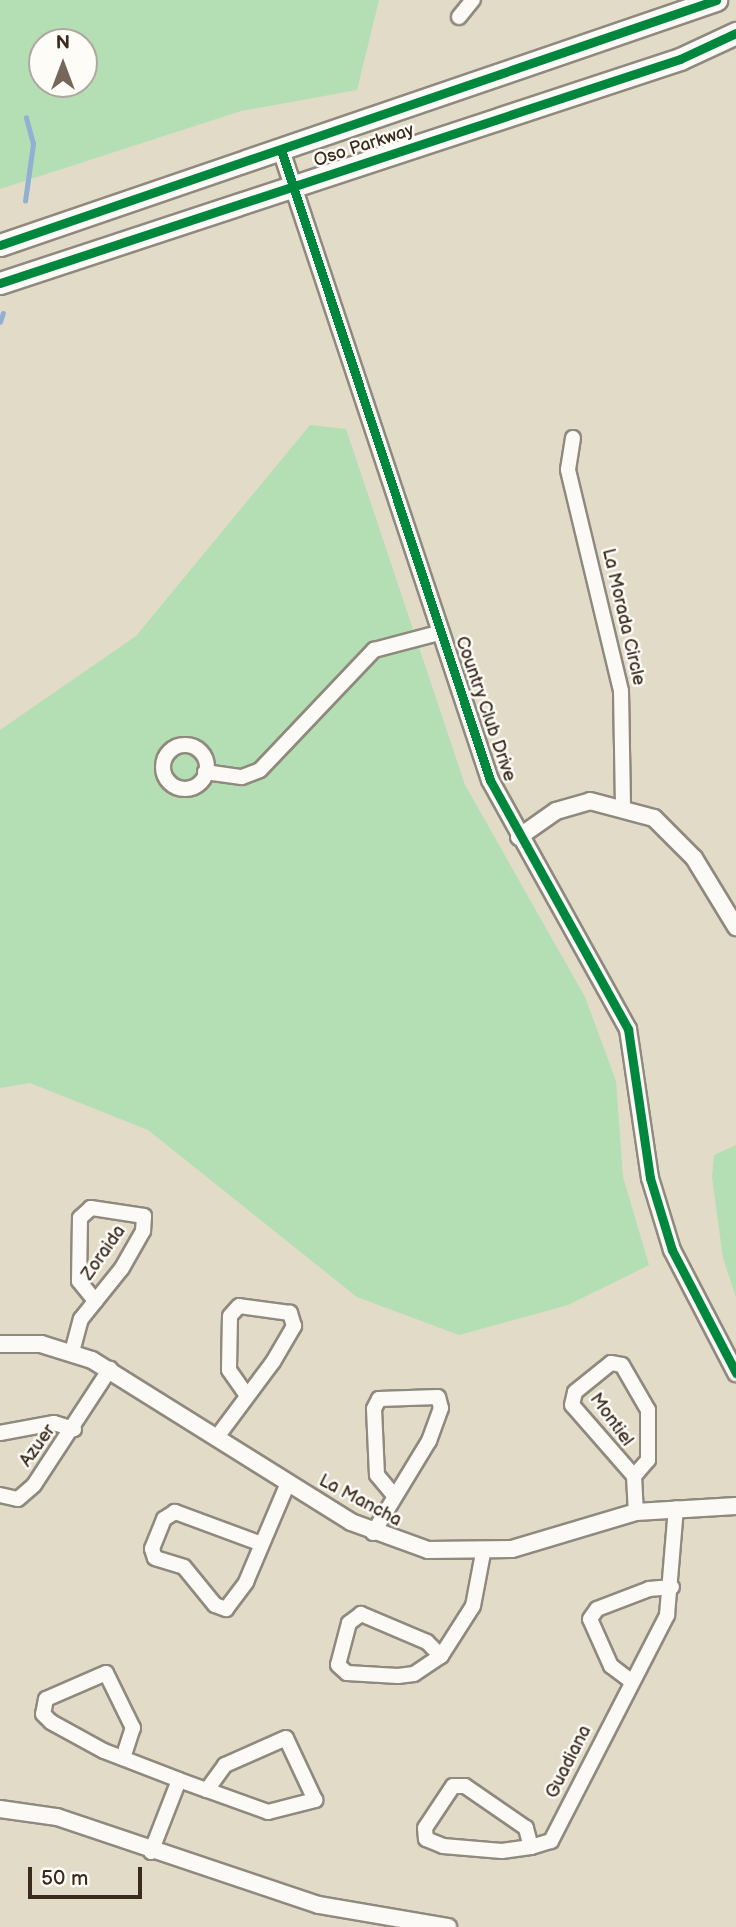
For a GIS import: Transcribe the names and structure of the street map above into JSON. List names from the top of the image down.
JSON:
{
  "streets": {
    "main road": ["Oso Parkway"],
    "street": [
      "La Morada Circle",
      "Country Club Drive",
      "Zoraida",
      "Montiel",
      "Azuer",
      "La Mancha",
      "Guadiana"
    ]
  },
  "crossings": [
    ["Oso Parkway", "Country Club Drive"],
    ["Zoraida", "La Mancha"],
    ["Montiel", "La Mancha"],
    ["Azuer", "La Mancha"],
    ["La Mancha", "Guadiana"]
  ],
  "scale_bar": "50 m",
  "north": "top"
}
